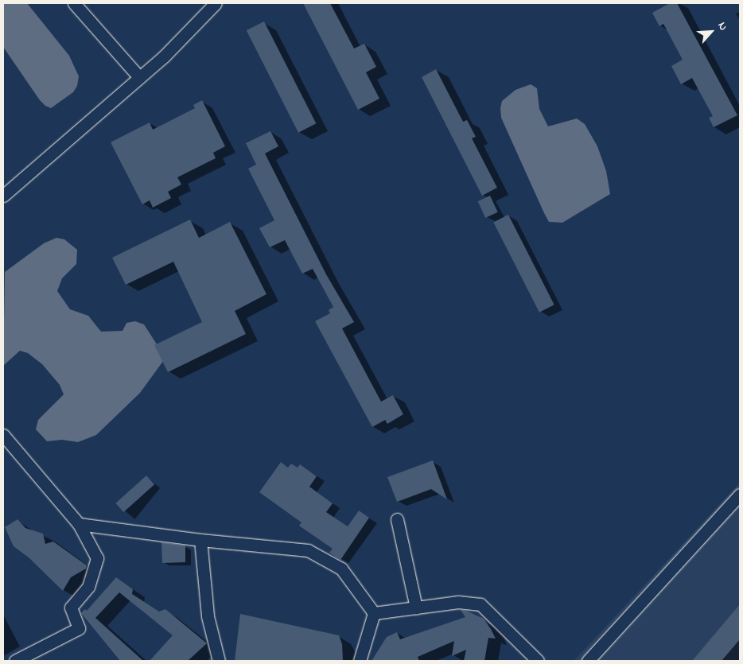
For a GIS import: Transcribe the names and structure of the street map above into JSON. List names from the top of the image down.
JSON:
{
  "north": "top right"
}
